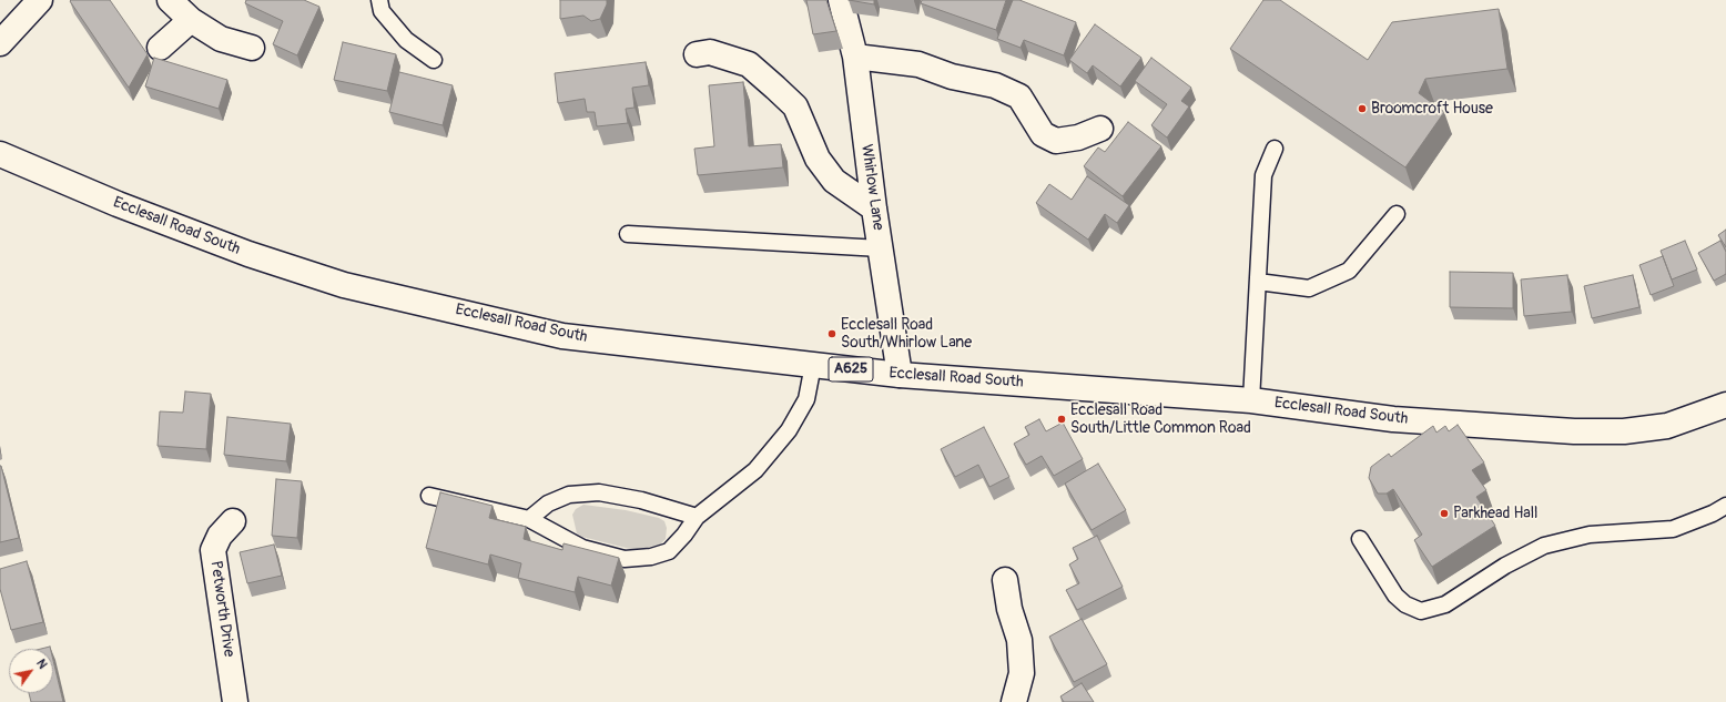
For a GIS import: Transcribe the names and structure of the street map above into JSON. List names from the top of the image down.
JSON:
{
  "streets": {
    "main road": [
      "Whirlow Lane",
      "Ecclesall Road South",
      "A625",
      "Petworth Drive"
    ]
  },
  "crossings": [
    ["Whirlow Lane", "Ecclesall Road South"]
  ],
  "places": [
    "Broomcroft House",
    "Ecclesall Road South/Whirlow Lane",
    "Ecclesall Road South/Little Common Road",
    "Parkhead Hall"
  ],
  "north": "top right"
}
